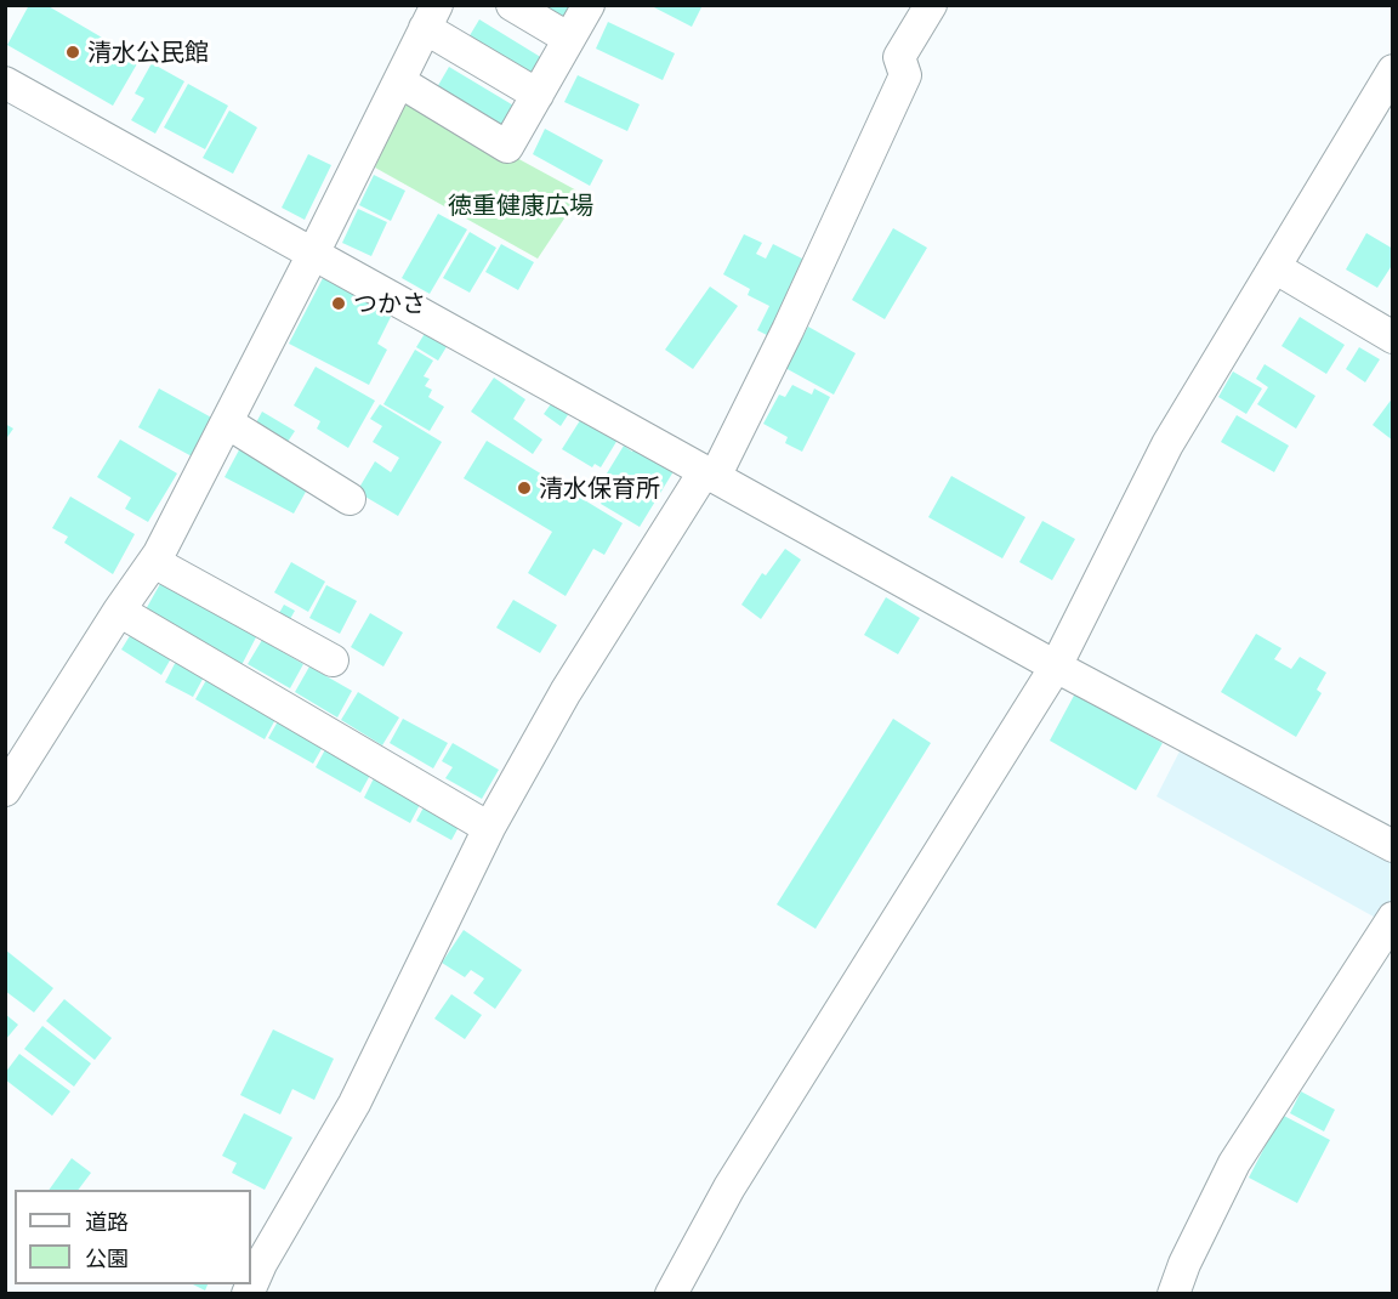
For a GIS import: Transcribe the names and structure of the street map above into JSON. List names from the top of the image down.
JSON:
{
  "parks": ["徳重健康広場"],
  "places": ["清水公民館", "つかさ", "清水保育所"],
  "legend": ["道路", "公園"]
}
